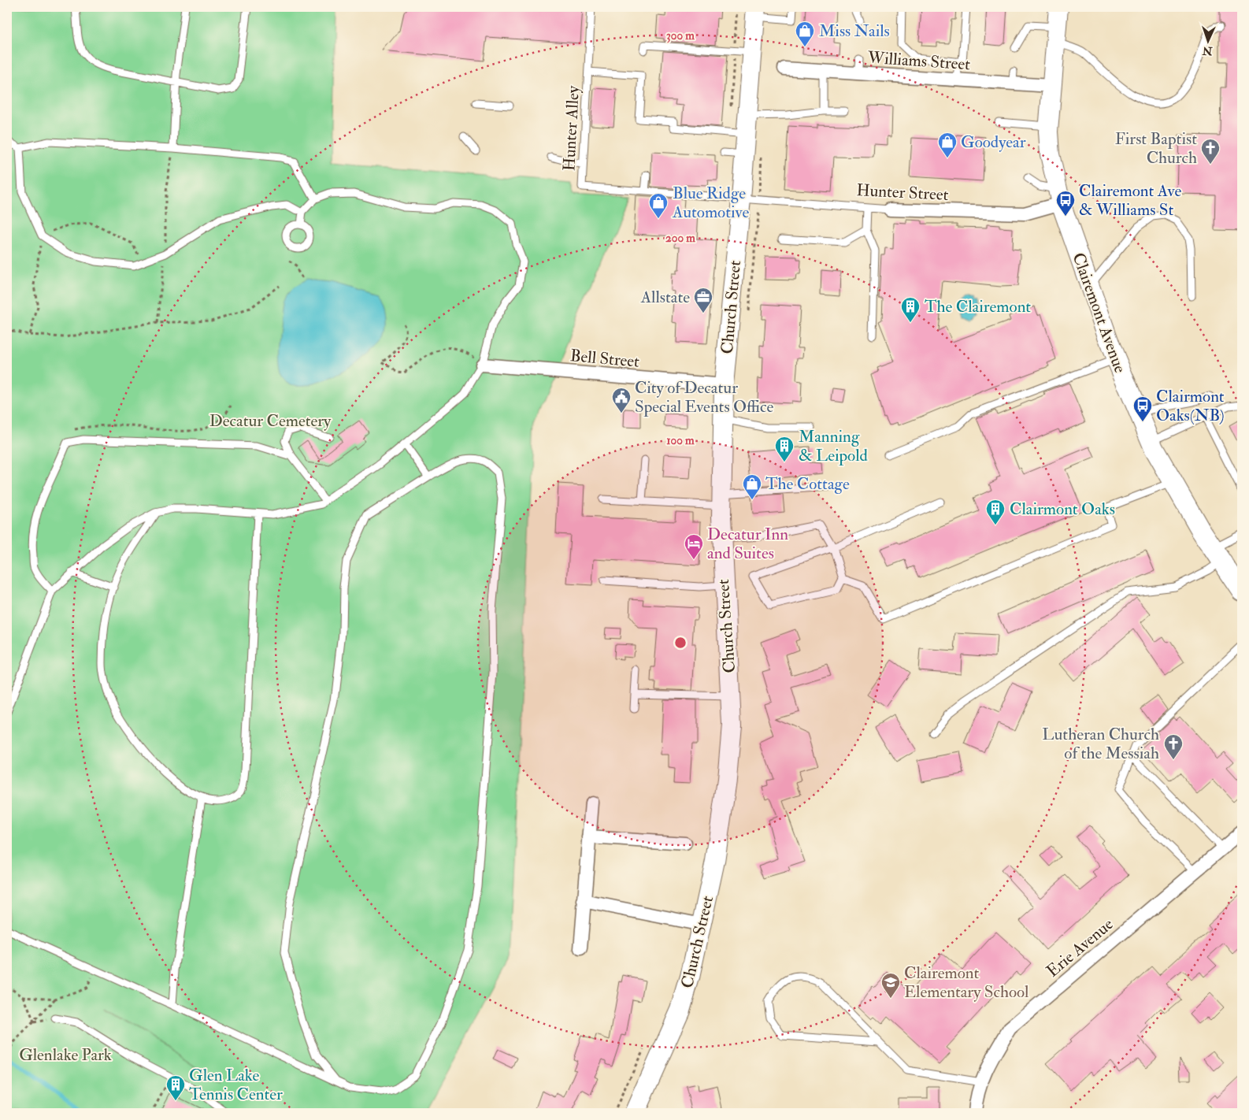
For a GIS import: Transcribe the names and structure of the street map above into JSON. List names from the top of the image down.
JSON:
{
  "streets": {
    "main road": ["Church Street", "Clairemont Avenue"],
    "street": [
      "Williams Street",
      "Hunter Street",
      "Bell Street",
      "Erie Avenue"
    ],
    "lane": ["Hunter Alley"]
  },
  "crossings": [
    ["Williams Street", "Clairemont Avenue"],
    ["Hunter Alley", "Hunter Street"],
    ["Hunter Alley", "Church Street"],
    ["Hunter Street", "Church Street"],
    ["Hunter Street", "Clairemont Avenue"],
    ["Church Street", "Bell Street"]
  ],
  "parks": ["Decatur Cemetery", "Glenlake Park"],
  "places": {
    "shop": [
      "Miss Nails",
      "Goodyear",
      "Blue Ridge Automotive",
      "The Cottage"
    ],
    "church": ["First Baptist Church", "Lutheran Church of the Messiah"],
    "bus stop": ["Clairemont Ave & Williams St", "Clairmont Oaks(NB)"],
    "office": ["Allstate"],
    "building": [
      "The Clairemont",
      "Manning & Leipold",
      "Clairmont Oaks",
      "Glen Lake Tennis Center"
    ],
    "public building": ["City of Decatur Special Events Office"],
    "hotel": ["Decatur Inn and Suites"],
    "school or university": ["Clairemont Elementary School"]
  },
  "north": "bottom",
  "rings": ["300 m", "200 m", "100 m"]
}
